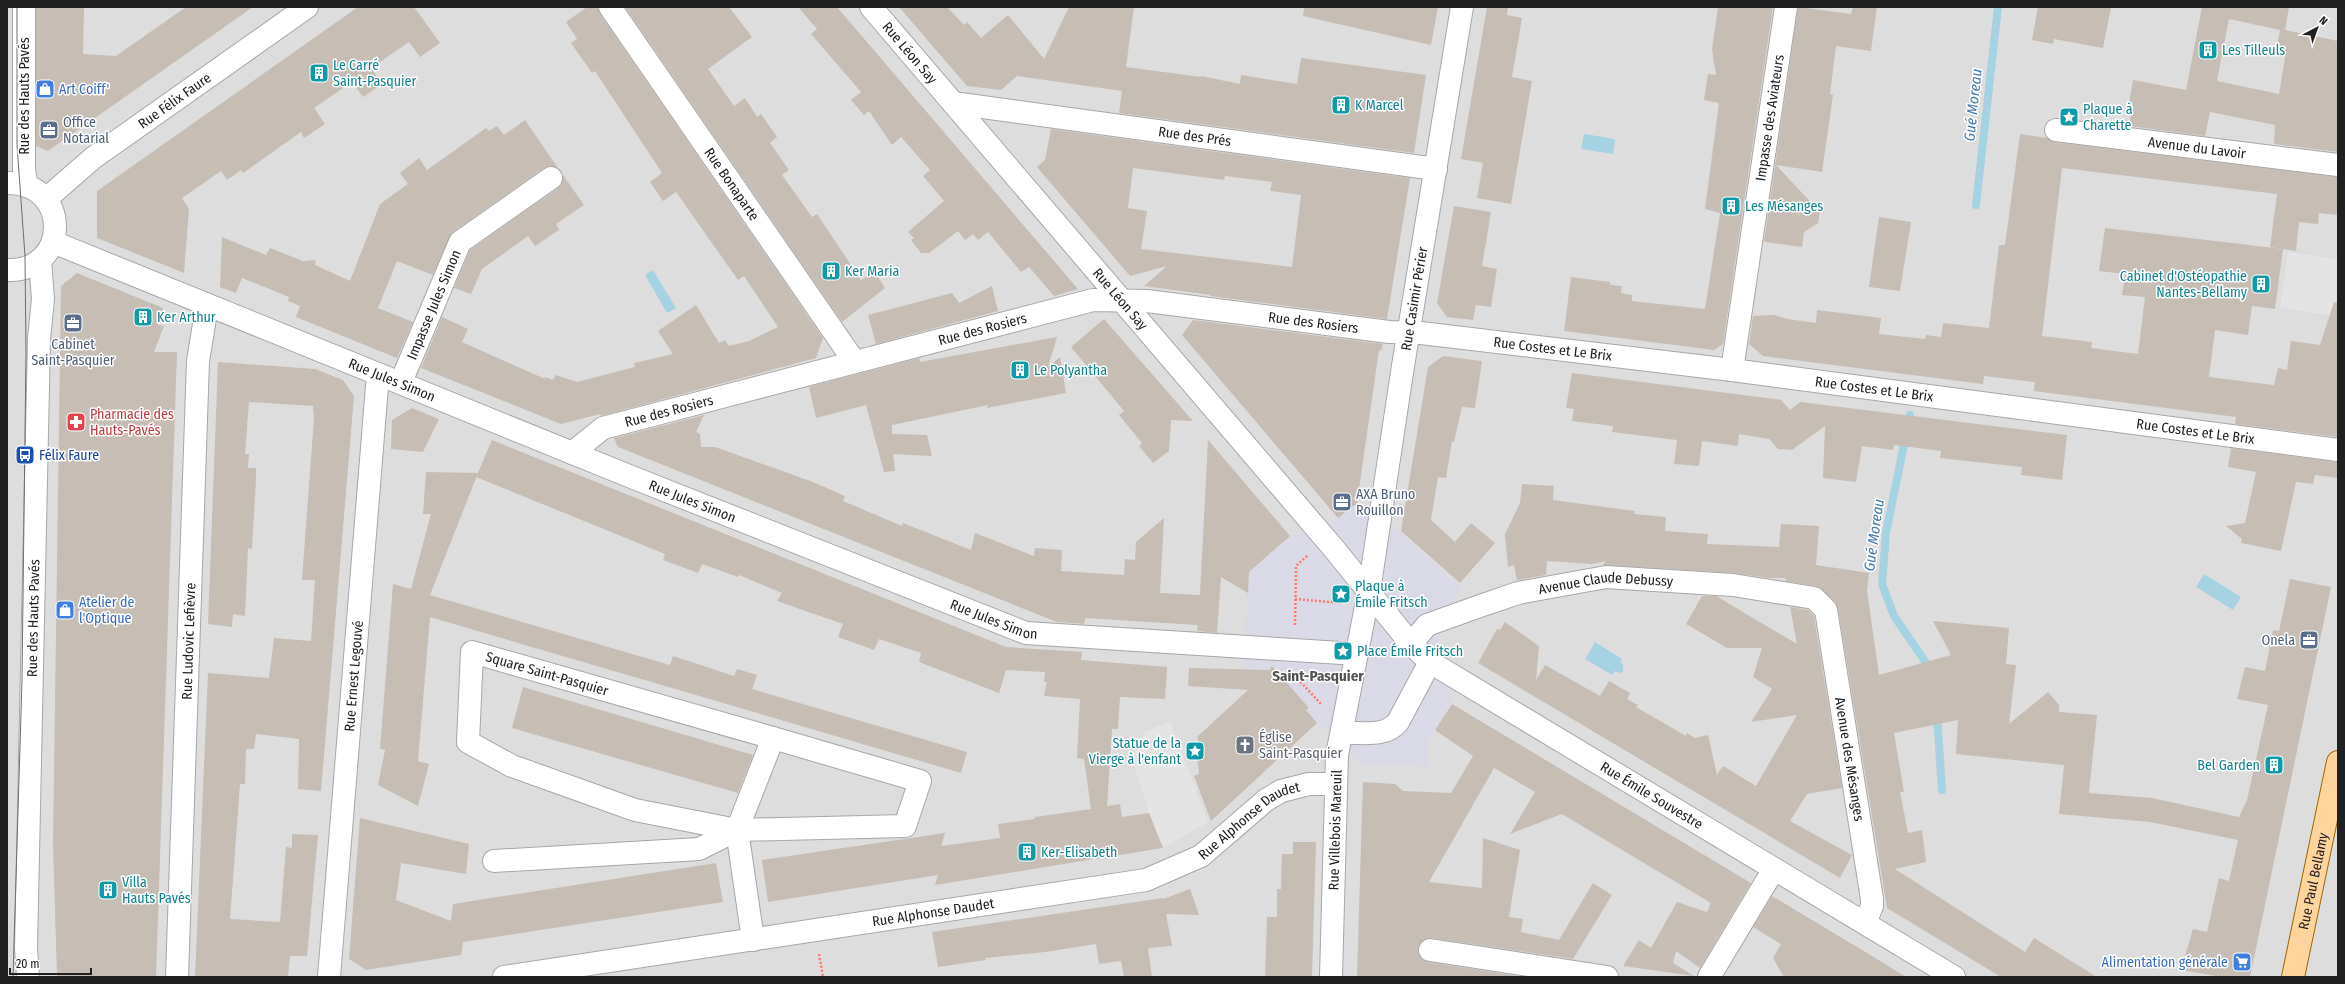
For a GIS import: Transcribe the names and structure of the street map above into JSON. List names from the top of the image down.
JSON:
{
  "streets": {
    "main road": ["Rue Paul Bellamy"],
    "street": [
      "Rue Léon Say",
      "Rue des Hauts Pavés",
      "Rue Félix Faure",
      "Impasse des Aviateurs",
      "Rue des Prés",
      "Avenue du Lavoir",
      "Rue Bonaparte",
      "Rue Casimir Périer",
      "Impasse Jules Simon",
      "Rue des Rosiers",
      "Rue Costes et Le Brix",
      "Rue Jules Simon",
      "Avenue Claude Debussy",
      "Rue Ludovic Lefièvre",
      "Square Saint-Pasquier",
      "Rue Ernest Legouvé",
      "Avenue des Mésanges",
      "Rue Émile Souvestre",
      "Rue Alphonse Daudet",
      "Rue Villebois Mareuil"
    ]
  },
  "crossings": [
    ["Rue Léon Say", "Rue des Prés"],
    ["Rue Léon Say", "Rue Casimir Périer"],
    ["Rue Léon Say", "Rue des Rosiers"],
    ["Rue Léon Say", "Rue Émile Souvestre"],
    ["Rue Léon Say", "Rue Villebois Mareuil"],
    ["Impasse des Aviateurs", "Rue Costes et Le Brix"],
    ["Rue des Prés", "Rue Casimir Périer"],
    ["Rue Bonaparte", "Rue des Rosiers"],
    ["Rue Casimir Périer", "Rue des Rosiers"],
    ["Rue Casimir Périer", "Rue Costes et Le Brix"],
    ["Rue Casimir Périer", "Rue Émile Souvestre"],
    ["Rue Casimir Périer", "Rue Villebois Mareuil"],
    ["Impasse Jules Simon", "Rue Jules Simon"],
    ["Rue des Rosiers", "Rue Costes et Le Brix"],
    ["Rue des Rosiers", "Rue Jules Simon"],
    ["Rue Jules Simon", "Rue Ludovic Lefièvre"],
    ["Rue Jules Simon", "Rue Ernest Legouvé"],
    ["Rue Jules Simon", "Rue Villebois Mareuil"],
    ["Avenue Claude Debussy", "Avenue des Mésanges"],
    ["Avenue Claude Debussy", "Rue Émile Souvestre"],
    ["Avenue des Mésanges", "Rue Émile Souvestre"],
    ["Rue Émile Souvestre", "Rue Villebois Mareuil"],
    ["Rue Alphonse Daudet", "Rue Villebois Mareuil"]
  ],
  "districts": ["Saint-Pasquier"],
  "water": ["Gué Moreau"],
  "places": {
    "building": [
      "Les Tilleuls",
      "Le Carré Saint-Pasquier",
      "K Marcel",
      "Les Mésanges",
      "Ker Maria",
      "Cabinet d'Ostéopathie Nantes-Bellamy",
      "Ker Arthur",
      "Le Polyantha",
      "Bel Garden",
      "Ker-Elisabeth",
      "Villa Hauts Pavés"
    ],
    "shop": ["Art Coiff'", "Atelier de l'Optique"],
    "place": [
      "Plaque à Charette",
      "Plaque à Émile Fritsch",
      "Place Émile Fritsch",
      "Statue de la Vierge à l'enfant"
    ],
    "office": [
      "Office Notarial",
      "Cabinet Saint-Pasquier",
      "AXA Bruno Rouillon",
      "Onela"
    ],
    "pharmacy": ["Pharmacie des Hauts-Pavés"],
    "bus stop": ["Félix Faure"],
    "church": ["Église Saint-Pasquier"],
    "supermarket": ["Alimentation générale"]
  },
  "scale_bar": "20 m",
  "north": "top right"
}
